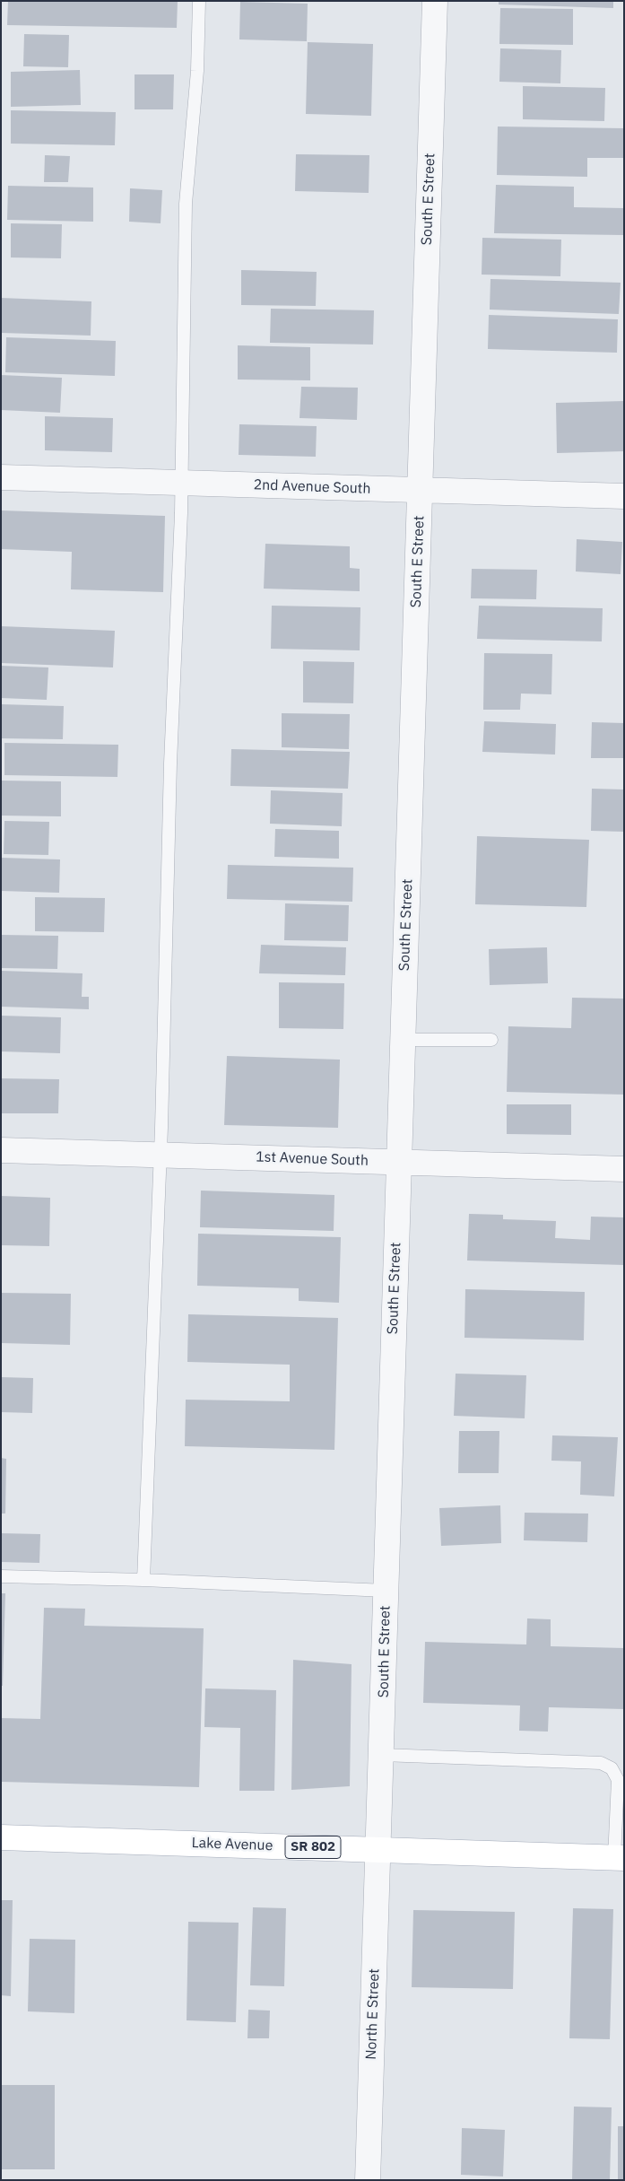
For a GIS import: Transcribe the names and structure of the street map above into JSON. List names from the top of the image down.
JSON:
{
  "streets": {
    "main road": ["Lake Avenue", "SR 802"],
    "street": [
      "South E Street",
      "2nd Avenue South",
      "1st Avenue South",
      "North E Street"
    ]
  },
  "crossings": [
    ["South E Street", "2nd Avenue South"],
    ["South E Street", "1st Avenue South"],
    ["South E Street", "Lake Avenue"],
    ["South E Street", "North E Street"],
    ["Lake Avenue", "North E Street"]
  ]
}
